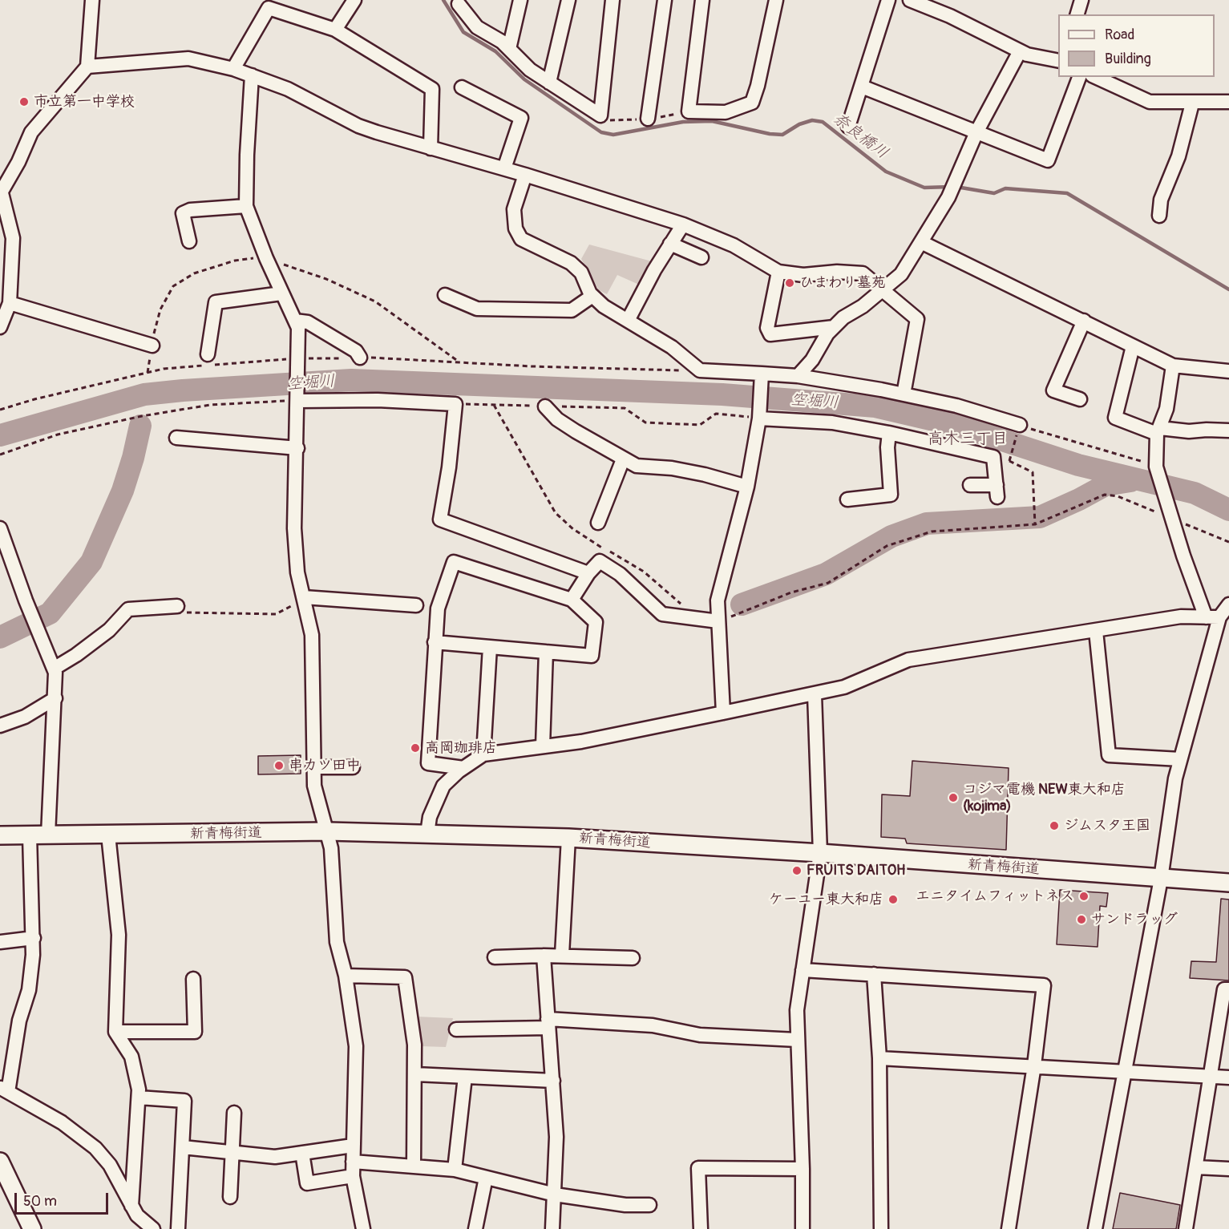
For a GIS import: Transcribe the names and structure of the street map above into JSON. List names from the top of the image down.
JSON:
{
  "streets": {
    "main road": ["新青梅街道"]
  },
  "districts": ["高木三丁目"],
  "water": ["奈良橋川", "空堀川"],
  "places": [
    "市立第一中学校",
    "ひまわり墓苑",
    "高岡珈琲店",
    "串カツ田中",
    "コジマ電機 NEW東大和店 (kojima)",
    "ジムスタ王国",
    "FRUITS DAITOH",
    "エニタイムフィットネス",
    "ケーユー東大和店",
    "サンドラッグ"
  ],
  "legend": ["Road", "Building"],
  "scale_bar": "50 m"
}
